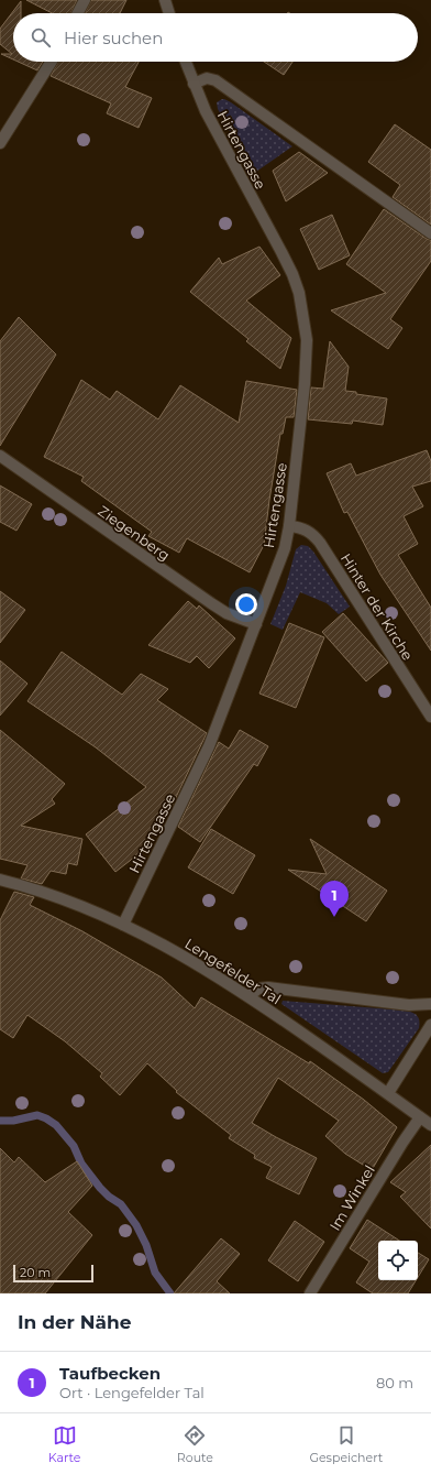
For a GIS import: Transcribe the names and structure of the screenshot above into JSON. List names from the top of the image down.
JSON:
{
  "streets": {
    "street": [
      "Hirtengasse",
      "Ziegenberg",
      "Hinter der Kirche",
      "Lengefelder Tal",
      "Im Winkel"
    ]
  },
  "crossings": [
    ["Hirtengasse", "Ziegenberg"],
    ["Hirtengasse", "Hinter der Kirche"],
    ["Hirtengasse", "Lengefelder Tal"],
    ["Lengefelder Tal", "Im Winkel"]
  ],
  "scale_bar": "20 m",
  "page": {
    "search": "Hier suchen",
    "pins": "1",
    "scale": "20 m",
    "heading": "In der Nähe",
    "list": [
      {
        "mark": "1",
        "name": "Taufbecken",
        "note": "Ort · Lengefelder Tal",
        "value": "80 m"
      }
    ],
    "nav": ["Karte", "Route", "Gespeichert"]
  }
}
